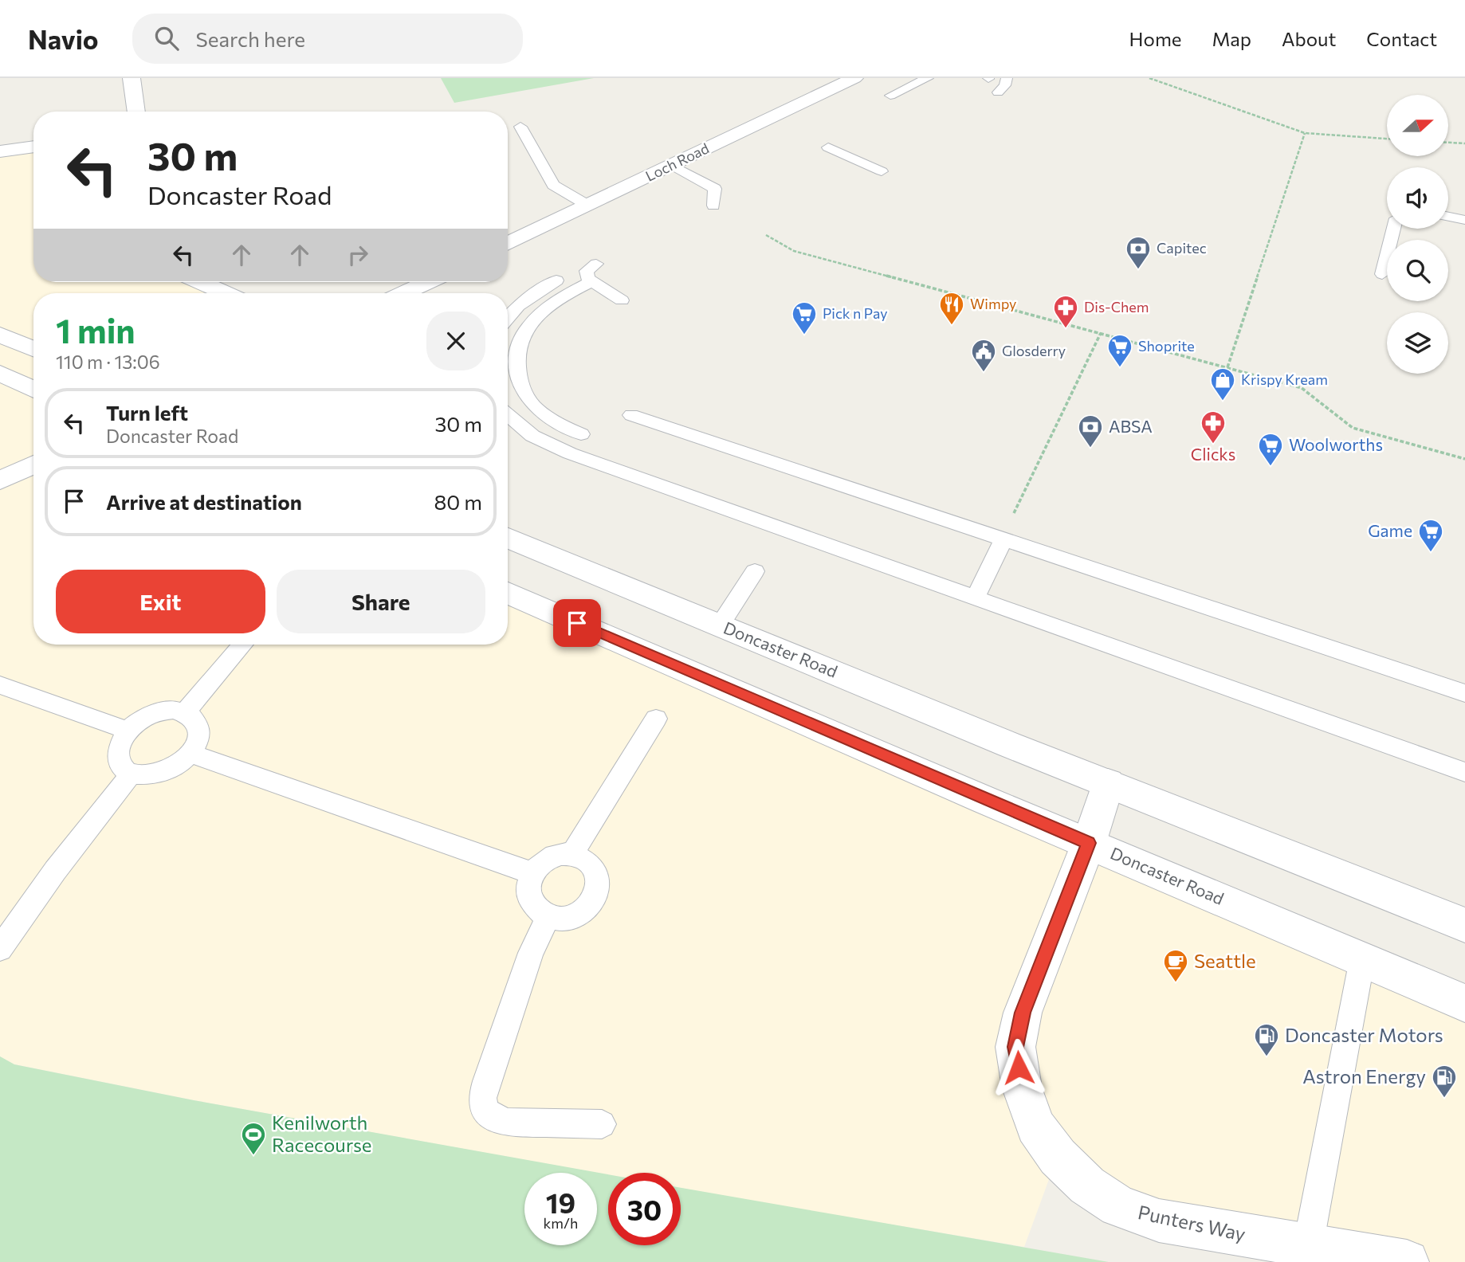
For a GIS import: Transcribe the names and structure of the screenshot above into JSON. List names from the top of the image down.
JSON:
{
  "streets": {
    "street": ["Loch Road", "Doncaster Road", "Punters Way"]
  },
  "crossings": [
    ["Doncaster Road", "Punters Way"]
  ],
  "places": {
    "bank": ["Capitec", "ABSA"],
    "restaurant": ["Wimpy"],
    "pharmacy": ["Dis-Chem", "Clicks"],
    "supermarket": [
      "Pick n Pay",
      "Shoprite",
      "Woolworths",
      "Game"
    ],
    "public building": ["Glosderry"],
    "shop": ["Krispy Kream"],
    "cafe": ["Seattle"],
    "fuel station": ["Doncaster Motors", "Astron Energy"],
    "sports": ["Kenilworth Racecourse"]
  },
  "north": "right",
  "page": {
    "header": "Navio",
    "search": "Search here",
    "nav": [
      "Home",
      "Map",
      "About",
      "Contact"
    ],
    "turn": ["30 m", "Doncaster Road"],
    "heading": ["1 min", "110 m · 13:06"],
    "list": [
      {
        "name": "Turn left",
        "note": "Doncaster Road",
        "value": "30 m"
      },
      {
        "name": "Arrive at destination",
        "value": "80 m"
      }
    ],
    "buttons": ["Exit", "Share"],
    "speed": "19 km/h",
    "limit": "30"
  }
}
